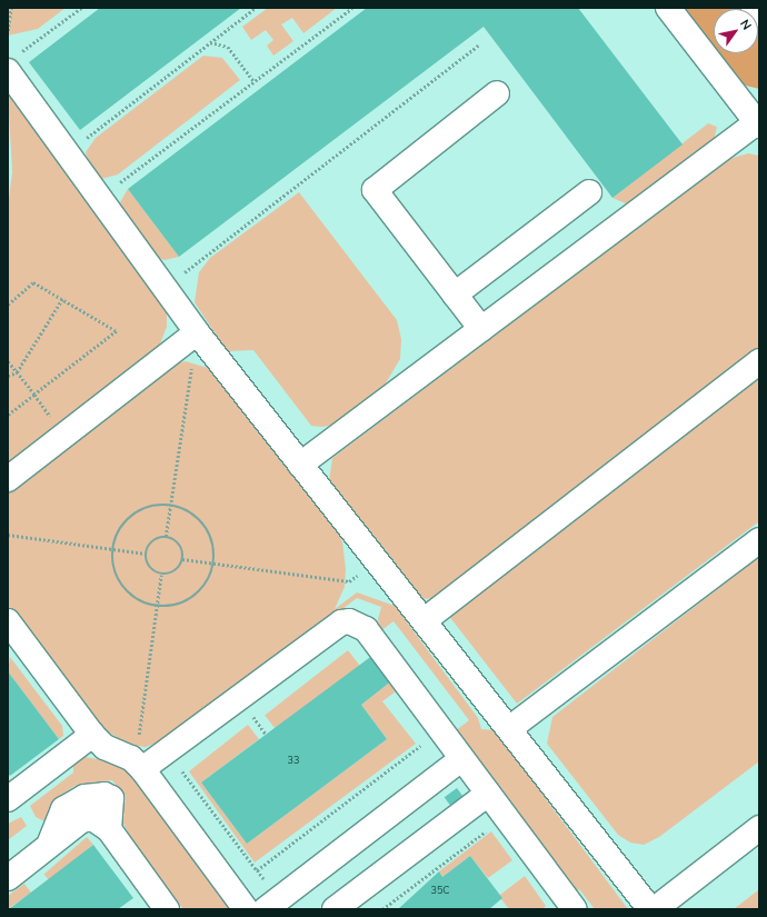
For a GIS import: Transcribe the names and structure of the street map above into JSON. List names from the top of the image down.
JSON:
{
  "house_numbers": ["33", "35C"],
  "north": "top right"
}
